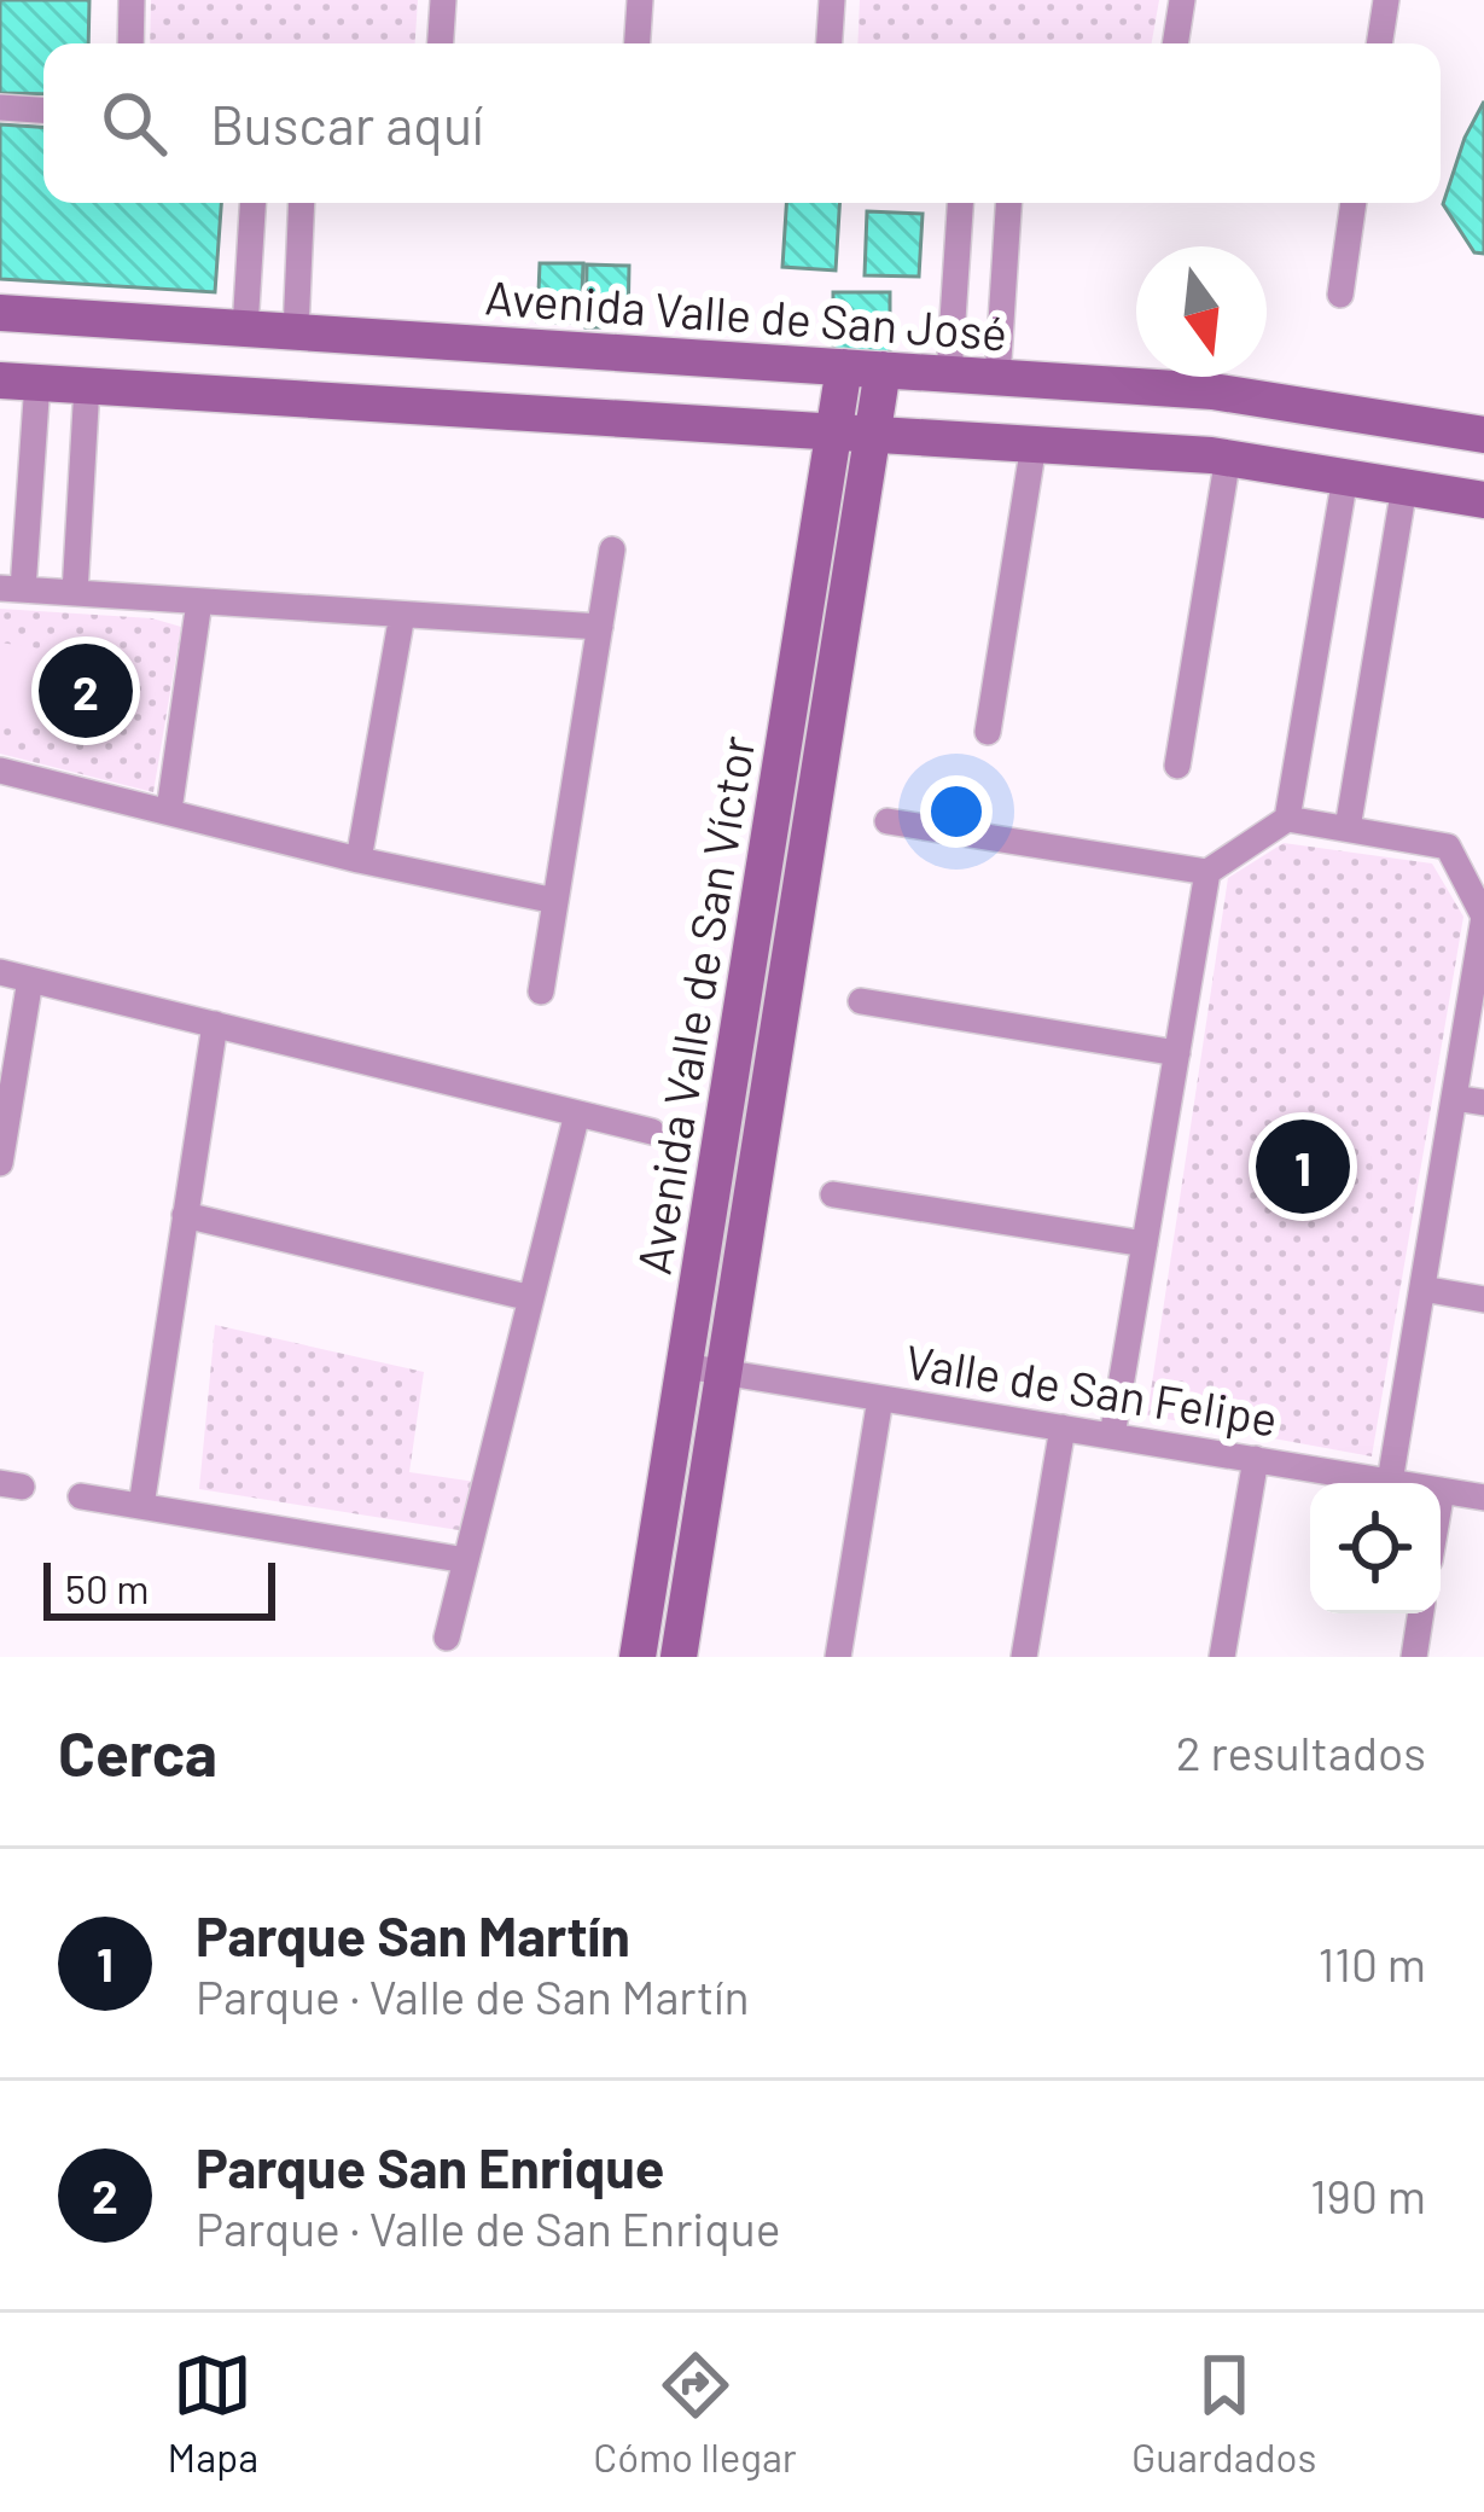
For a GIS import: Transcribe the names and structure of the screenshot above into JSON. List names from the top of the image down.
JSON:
{
  "streets": {
    "street": ["Avenida Valle de San José", "Avenida Valle de San Víctor", "Valle de San Felipe"]
  },
  "crossings": [
    ["Avenida Valle de San José", "Avenida Valle de San Víctor"],
    ["Avenida Valle de San Víctor", "Valle de San Felipe"]
  ],
  "scale_bar": "50 m",
  "north": "bottom",
  "page": {
    "search": "Buscar aquí",
    "pins": ["2", "1"],
    "scale": "50 m",
    "heading": ["Cerca", "2 resultados"],
    "list": [
      {
        "mark": "1",
        "name": "Parque San Martín",
        "note": "Parque · Valle de San Martín",
        "value": "110 m"
      },
      {
        "mark": "2",
        "name": "Parque San Enrique",
        "note": "Parque · Valle de San Enrique",
        "value": "190 m"
      }
    ],
    "nav": ["Mapa", "Cómo llegar", "Guardados"]
  }
}
